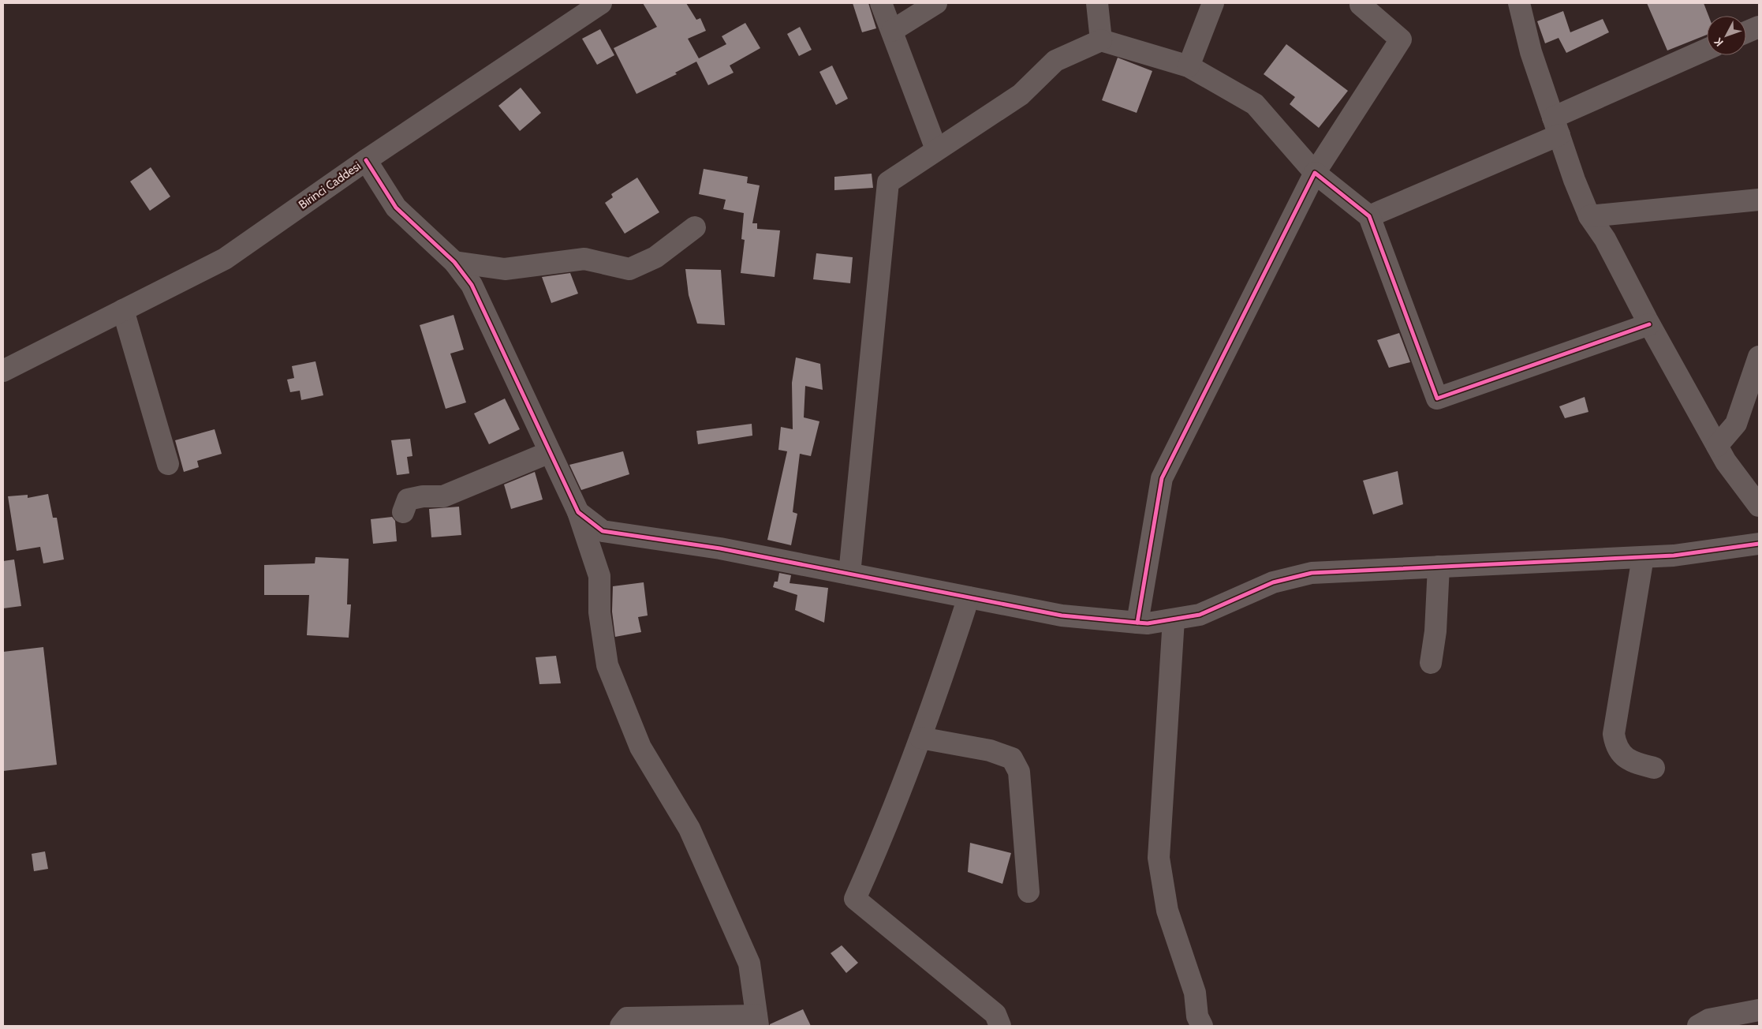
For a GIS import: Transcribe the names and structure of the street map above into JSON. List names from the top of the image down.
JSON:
{
  "streets": {
    "street": ["Birinci Caddesi"]
  },
  "north": "bottom left"
}
